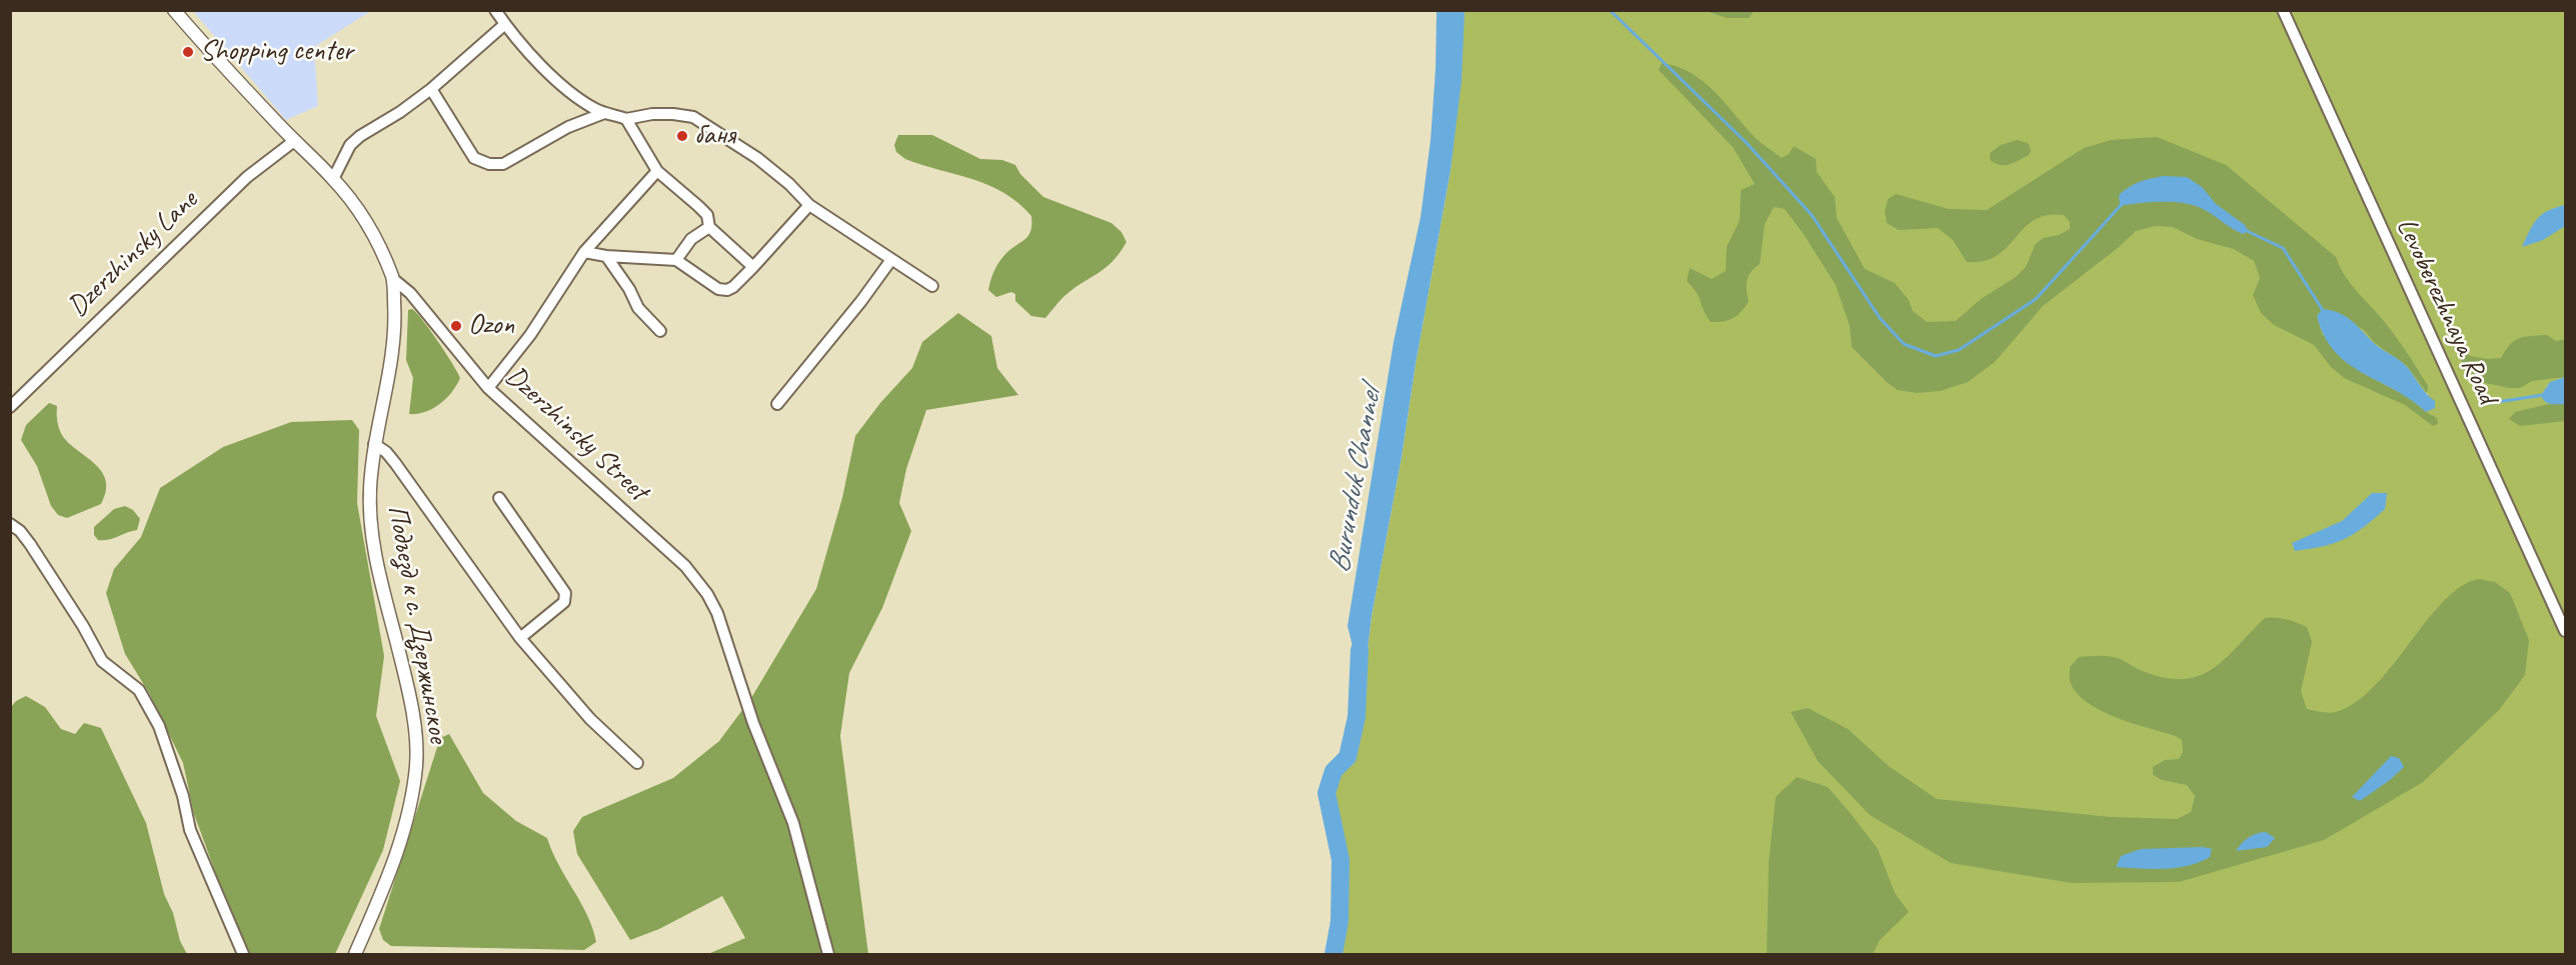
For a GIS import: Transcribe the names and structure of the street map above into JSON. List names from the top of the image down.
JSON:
{
  "streets": {
    "street": [
      "Dzerzhinsky Lane",
      "Levoberezhnaya Road",
      "Dzerzhinsky Street",
      "Подъезд к с. Дзержинское"
    ]
  },
  "crossings": [
    ["Dzerzhinsky Lane", "Dzerzhinsky Street"],
    ["Dzerzhinsky Street", "Подъезд к с. Дзержинское"]
  ],
  "water": ["Burunduk Channel"],
  "places": ["Shopping center", "баня", "Ozon"]
}
